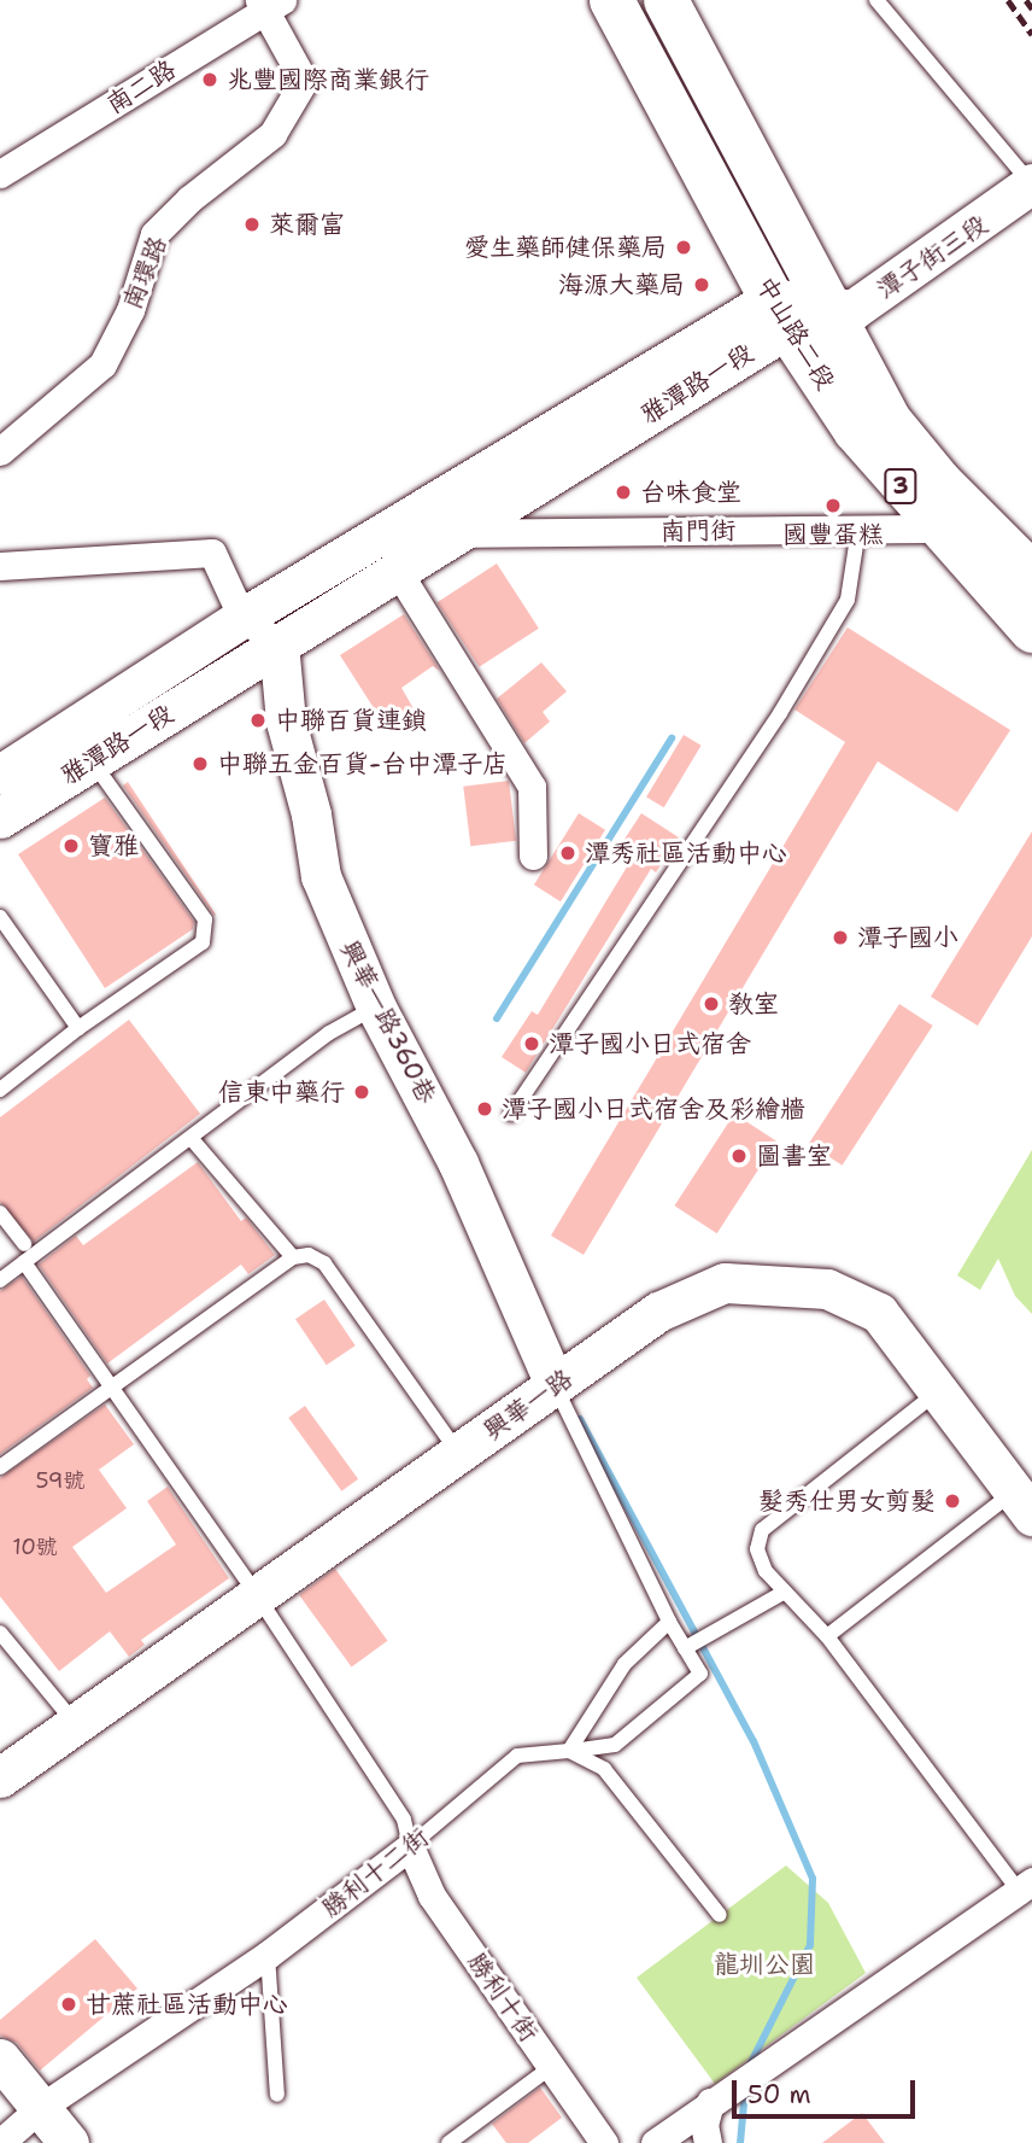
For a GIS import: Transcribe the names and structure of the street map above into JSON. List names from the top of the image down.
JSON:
{
  "streets": {
    "main road": ["中山路二段", "3"],
    "street": [
      "南二路",
      "潭子街三段",
      "南環路",
      "雅潭路一段",
      "南門街",
      "興華一路360巷",
      "興華一路",
      "勝利十二街",
      "勝利十街"
    ]
  },
  "crossings": [
    ["南二路", "南環路"],
    ["潭子街三段", "中山路二段"],
    ["潭子街三段", "雅潭路一段"],
    ["中山路二段", "雅潭路一段"],
    ["中山路二段", "南門街"],
    ["雅潭路一段", "南門街"],
    ["雅潭路一段", "興華一路360巷"],
    ["興華一路360巷", "興華一路"],
    ["勝利十二街", "勝利十街"]
  ],
  "parks": ["龍圳公園"],
  "places": [
    "兆豐國際商業銀行",
    "萊爾富",
    "愛生藥師健保藥局",
    "海源大藥局",
    "台味食堂",
    "國豐蛋糕",
    "中聯百貨連鎖",
    "中聯五金百貨-台中潭子店",
    "寶雅",
    "潭秀社區活動中心",
    "潭子國小",
    "教室",
    "潭子國小日式宿舍",
    "信東中藥行",
    "潭子國小日式宿舍及彩繪牆",
    "圖書室",
    "髮秀仕男女剪髮",
    "甘蔗社區活動中心"
  ],
  "house_numbers": ["59號", "10號"],
  "scale_bar": "50 m"
}
